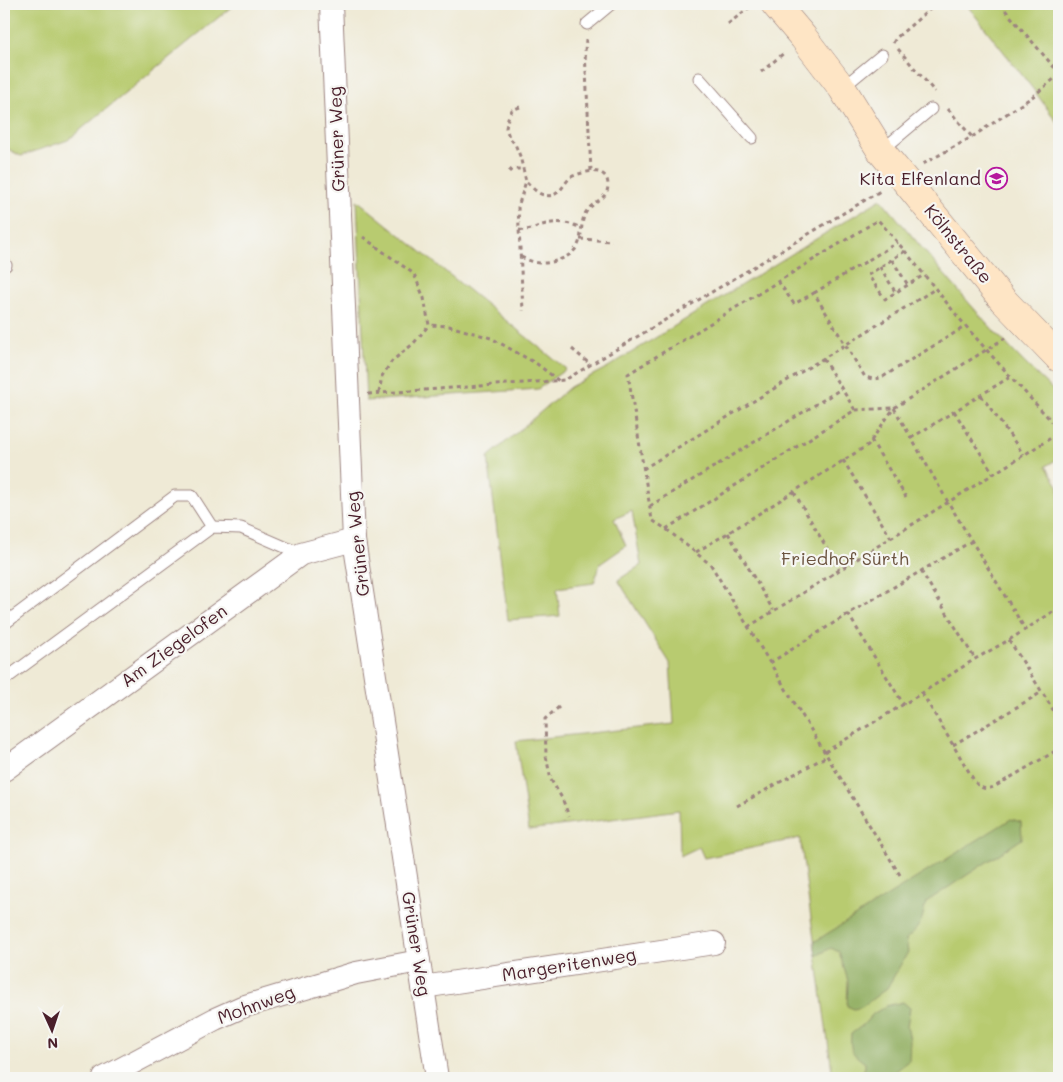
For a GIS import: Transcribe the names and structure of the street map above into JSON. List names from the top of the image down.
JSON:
{
  "streets": {
    "street": [
      "Grüner Weg",
      "Kölnstraße",
      "Am Ziegelofen",
      "Margeritenweg",
      "Mohnweg"
    ]
  },
  "crossings": [
    ["Grüner Weg", "Am Ziegelofen"],
    ["Grüner Weg", "Margeritenweg"],
    ["Grüner Weg", "Mohnweg"]
  ],
  "parks": ["Friedhof Sürth"],
  "places": {
    "school or university": ["Kita Elfenland"]
  },
  "north": "bottom"
}
